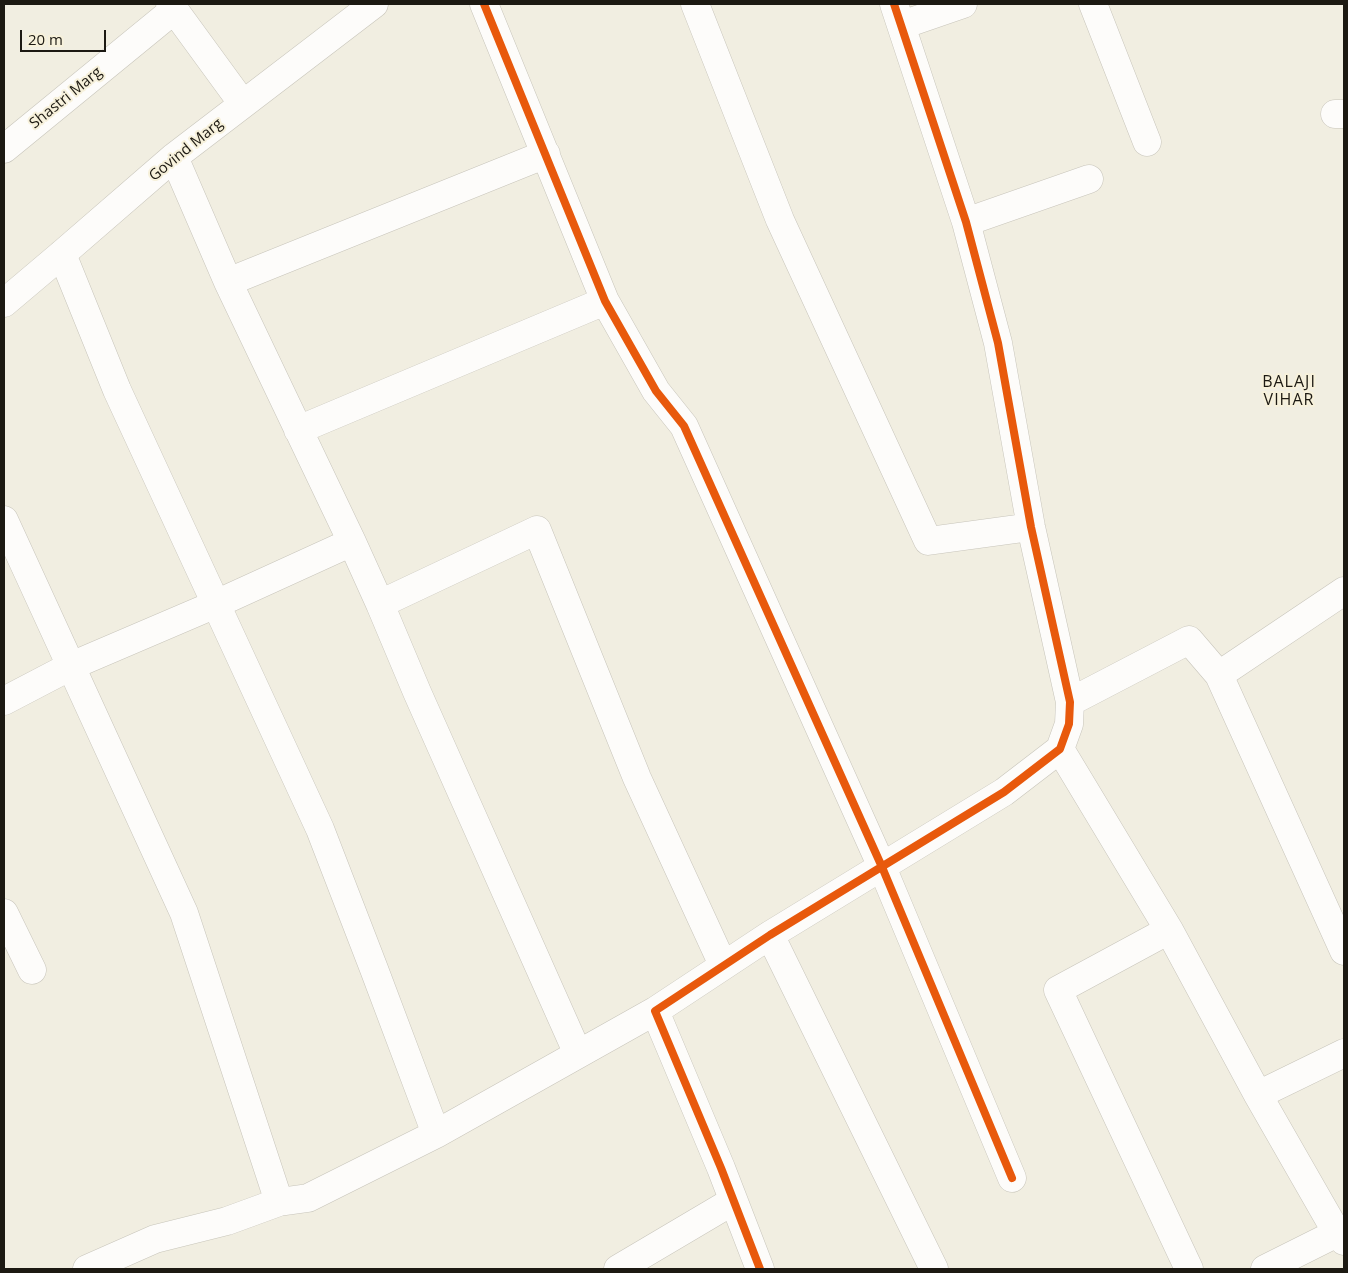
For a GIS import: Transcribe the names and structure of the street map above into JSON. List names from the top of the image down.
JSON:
{
  "streets": {
    "street": ["Shastri Marg", "Govind Marg"]
  },
  "districts": ["BALAJI VIHAR"],
  "scale_bar": "20 m"
}
